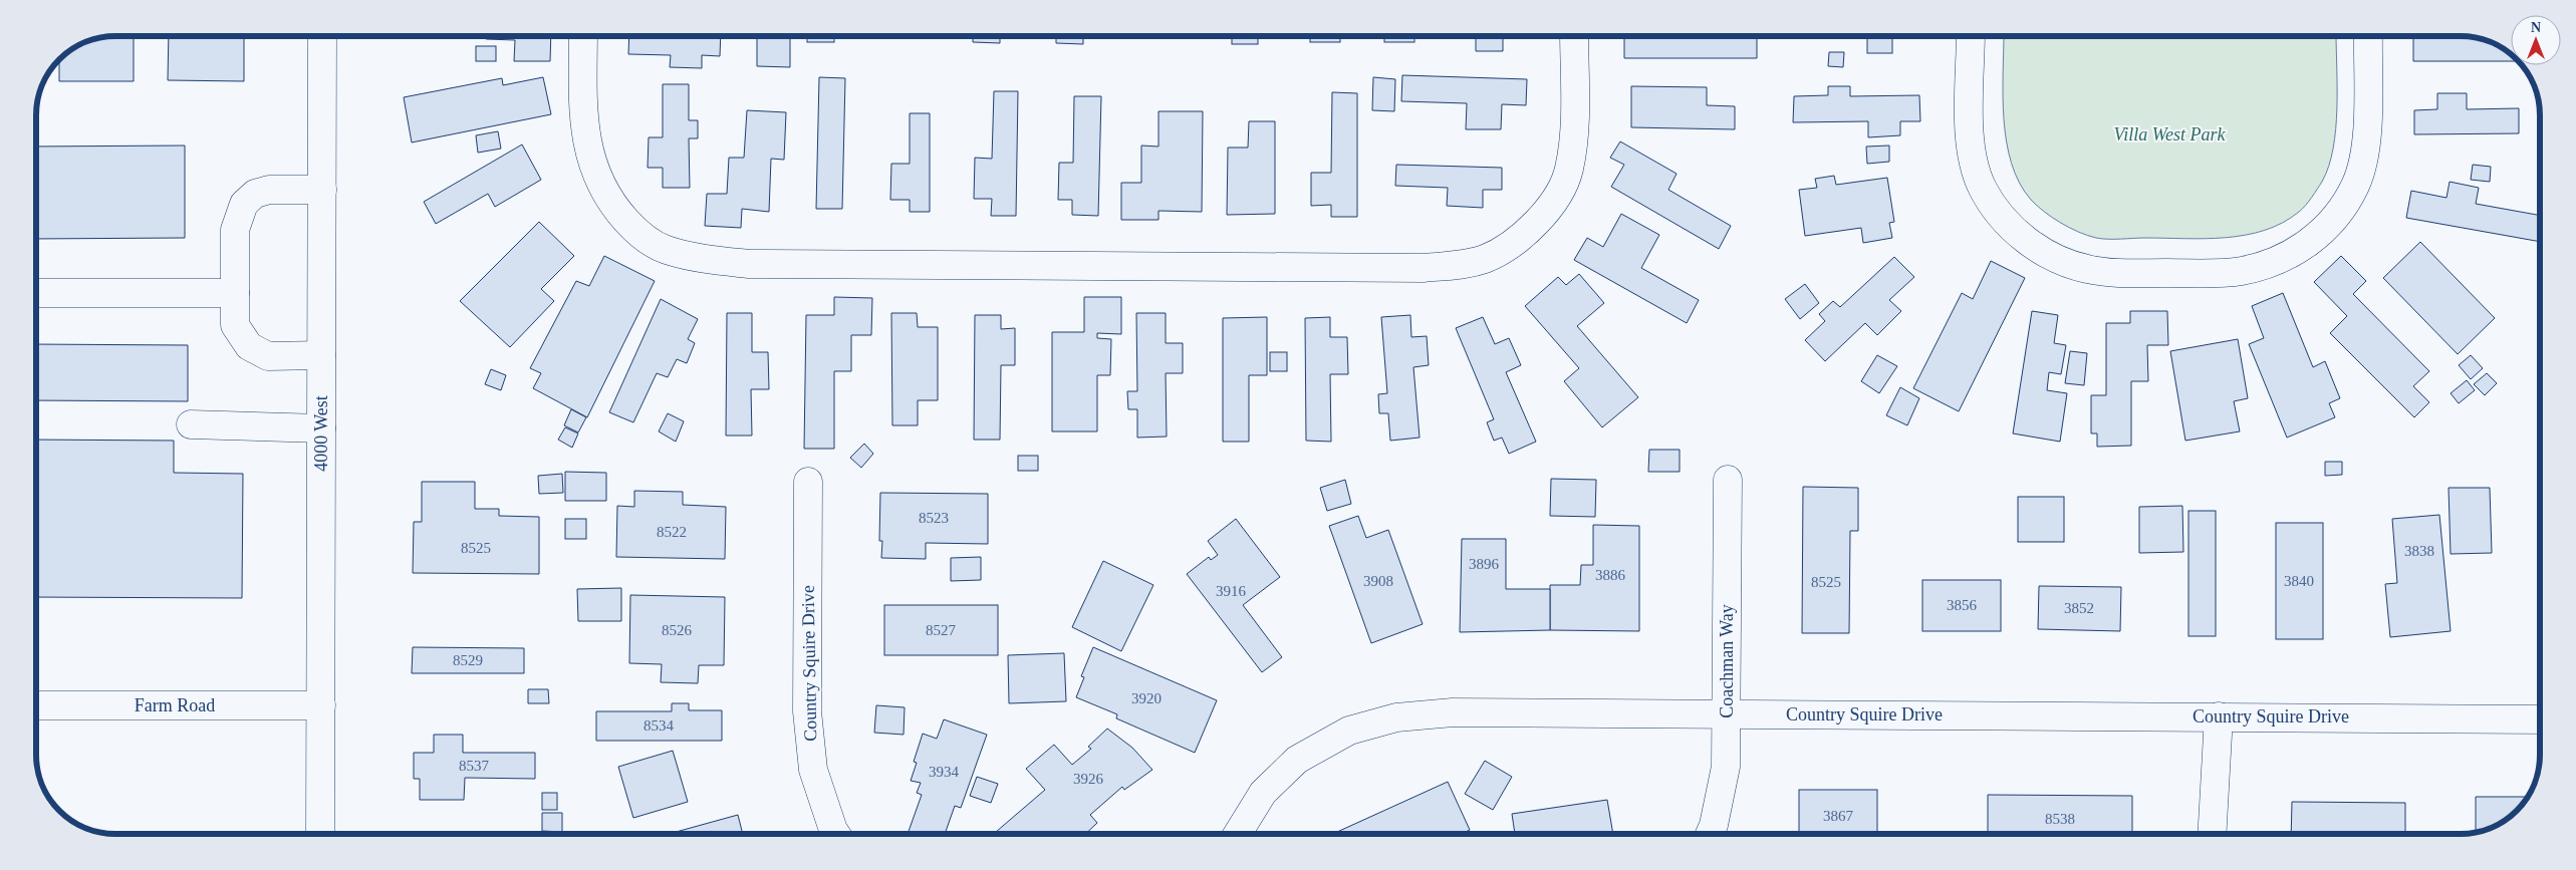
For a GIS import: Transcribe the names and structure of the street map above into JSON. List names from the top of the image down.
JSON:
{
  "streets": {
    "street": [
      "4000 West",
      "Coachman Way",
      "Country Squire Drive",
      "Farm Road"
    ]
  },
  "crossings": [
    ["4000 West", "Farm Road"],
    ["Coachman Way", "Country Squire Drive"]
  ],
  "parks": ["Villa West Park"],
  "house_numbers": [
    "8523",
    "8522",
    "8525",
    "3838",
    "3896",
    "3886",
    "3908",
    "3840",
    "8525",
    "3916",
    "3856",
    "3852",
    "8526",
    "8527",
    "8529",
    "3920",
    "8534",
    "8537",
    "3934",
    "3926",
    "3867",
    "8538"
  ],
  "north": "top"
}
